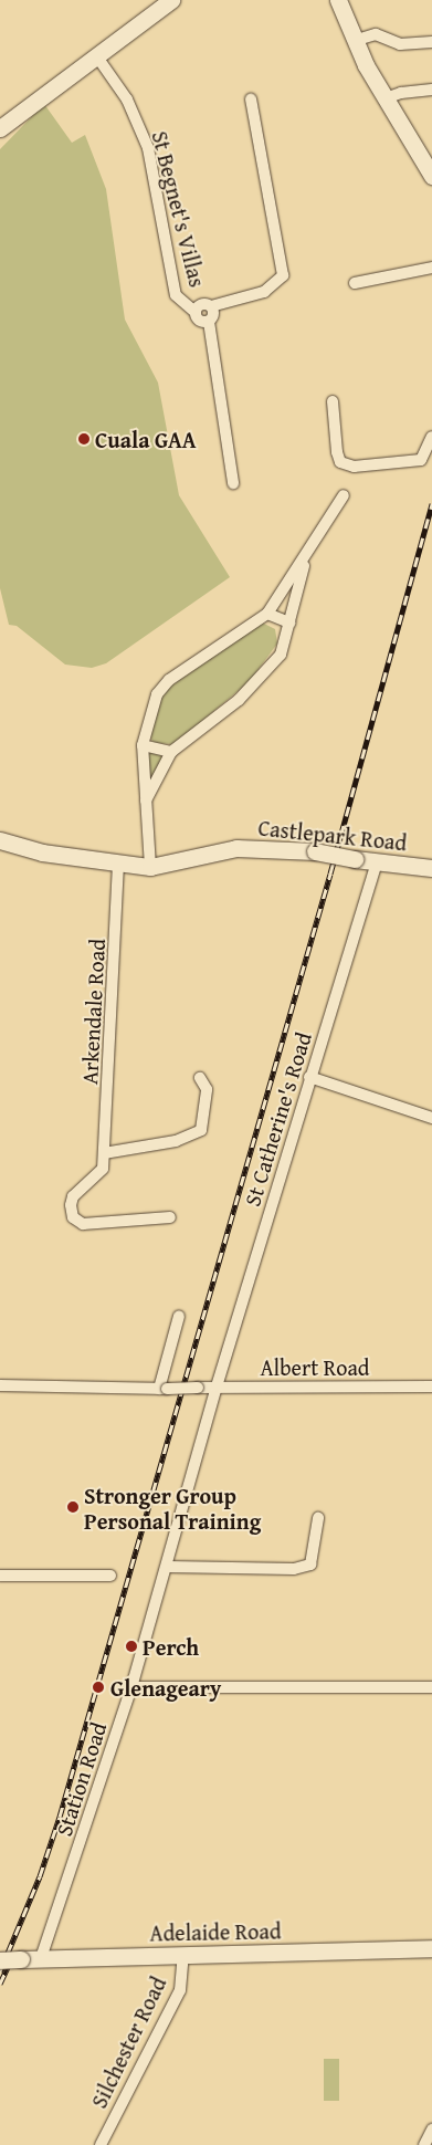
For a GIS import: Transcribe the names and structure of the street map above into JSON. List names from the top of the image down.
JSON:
{
  "streets": {
    "street": [
      "St Begnet's Villas",
      "Castlepark Road",
      "Arkendale Road",
      "St Catherine's Road",
      "Albert Road",
      "Station Road",
      "Adelaide Road",
      "Silchester Road"
    ]
  },
  "crossings": [
    ["Castlepark Road", "Arkendale Road"],
    ["Castlepark Road", "St Catherine's Road"],
    ["St Catherine's Road", "Albert Road"],
    ["St Catherine's Road", "Station Road"],
    ["Albert Road", "Station Road"],
    ["Station Road", "Adelaide Road"],
    ["Adelaide Road", "Silchester Road"]
  ],
  "places": [
    "Cuala GAA",
    "Stronger Group Personal Training",
    "Perch",
    "Glenageary"
  ]
}
